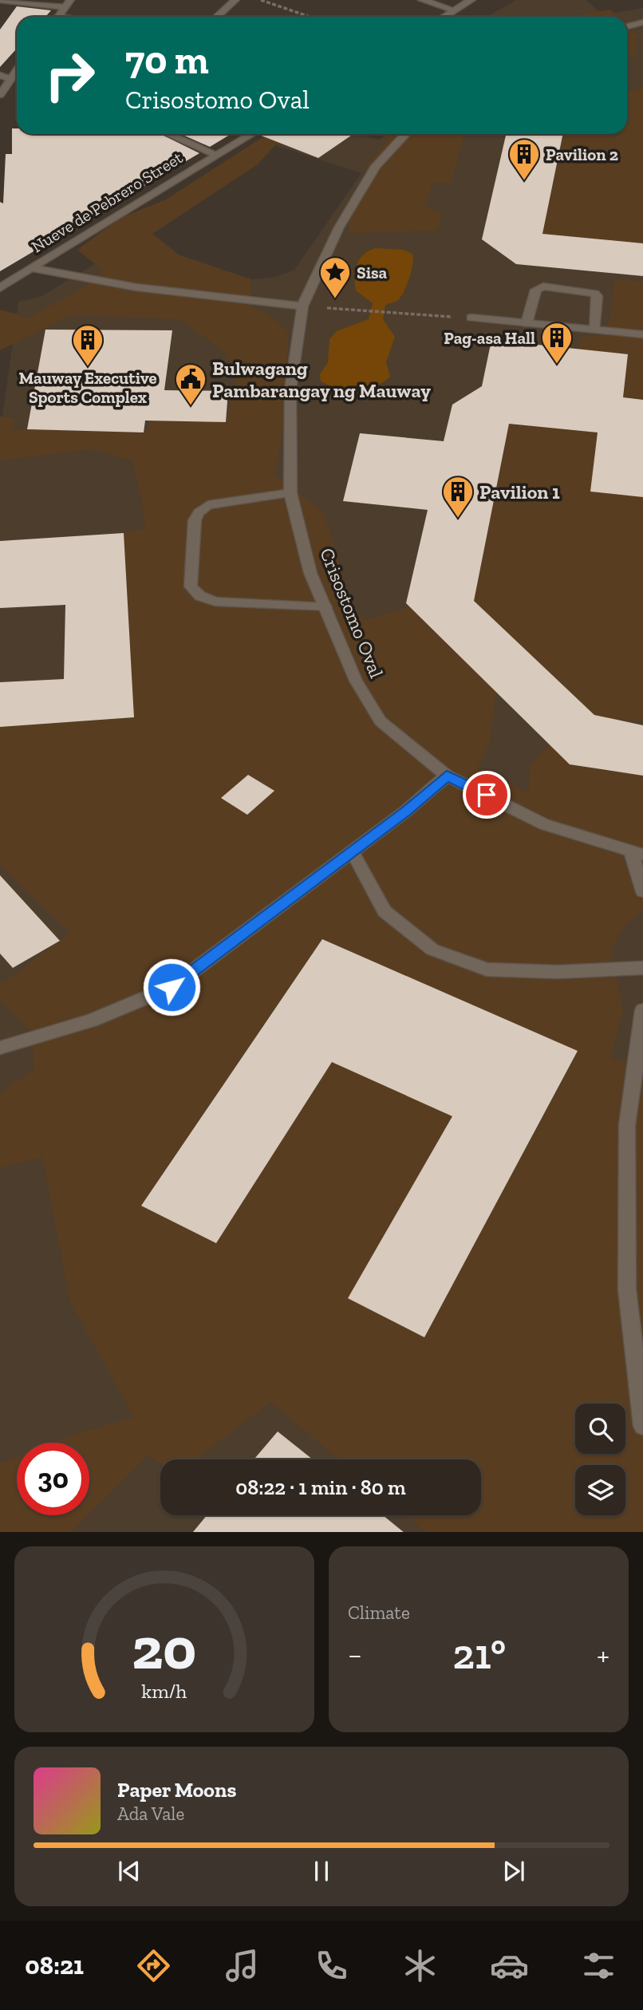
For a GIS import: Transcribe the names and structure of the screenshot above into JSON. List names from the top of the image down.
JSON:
{
  "streets": {
    "street": ["Nueve de Pebrero Street", "Crisostomo Oval"]
  },
  "places": {
    "building": [
      "Pavilion 2",
      "Pag-asa Hall",
      "Mauway Executive Sports Complex",
      "Pavilion 1"
    ],
    "place": ["Sisa"],
    "public building": ["Bulwagang Pambarangay ng Mauway"]
  },
  "page": {
    "turn": ["70 m", "Crisostomo Oval"],
    "limit": "30",
    "trip": "08:22 · 1 min · 80 m",
    "tile": "Climate",
    "heat": ["−", "21°", "+"],
    "song": ["Paper Moons", "Ada Vale"],
    "tabs": "08:21",
    "gauge": ["20", "km/h"]
  }
}
